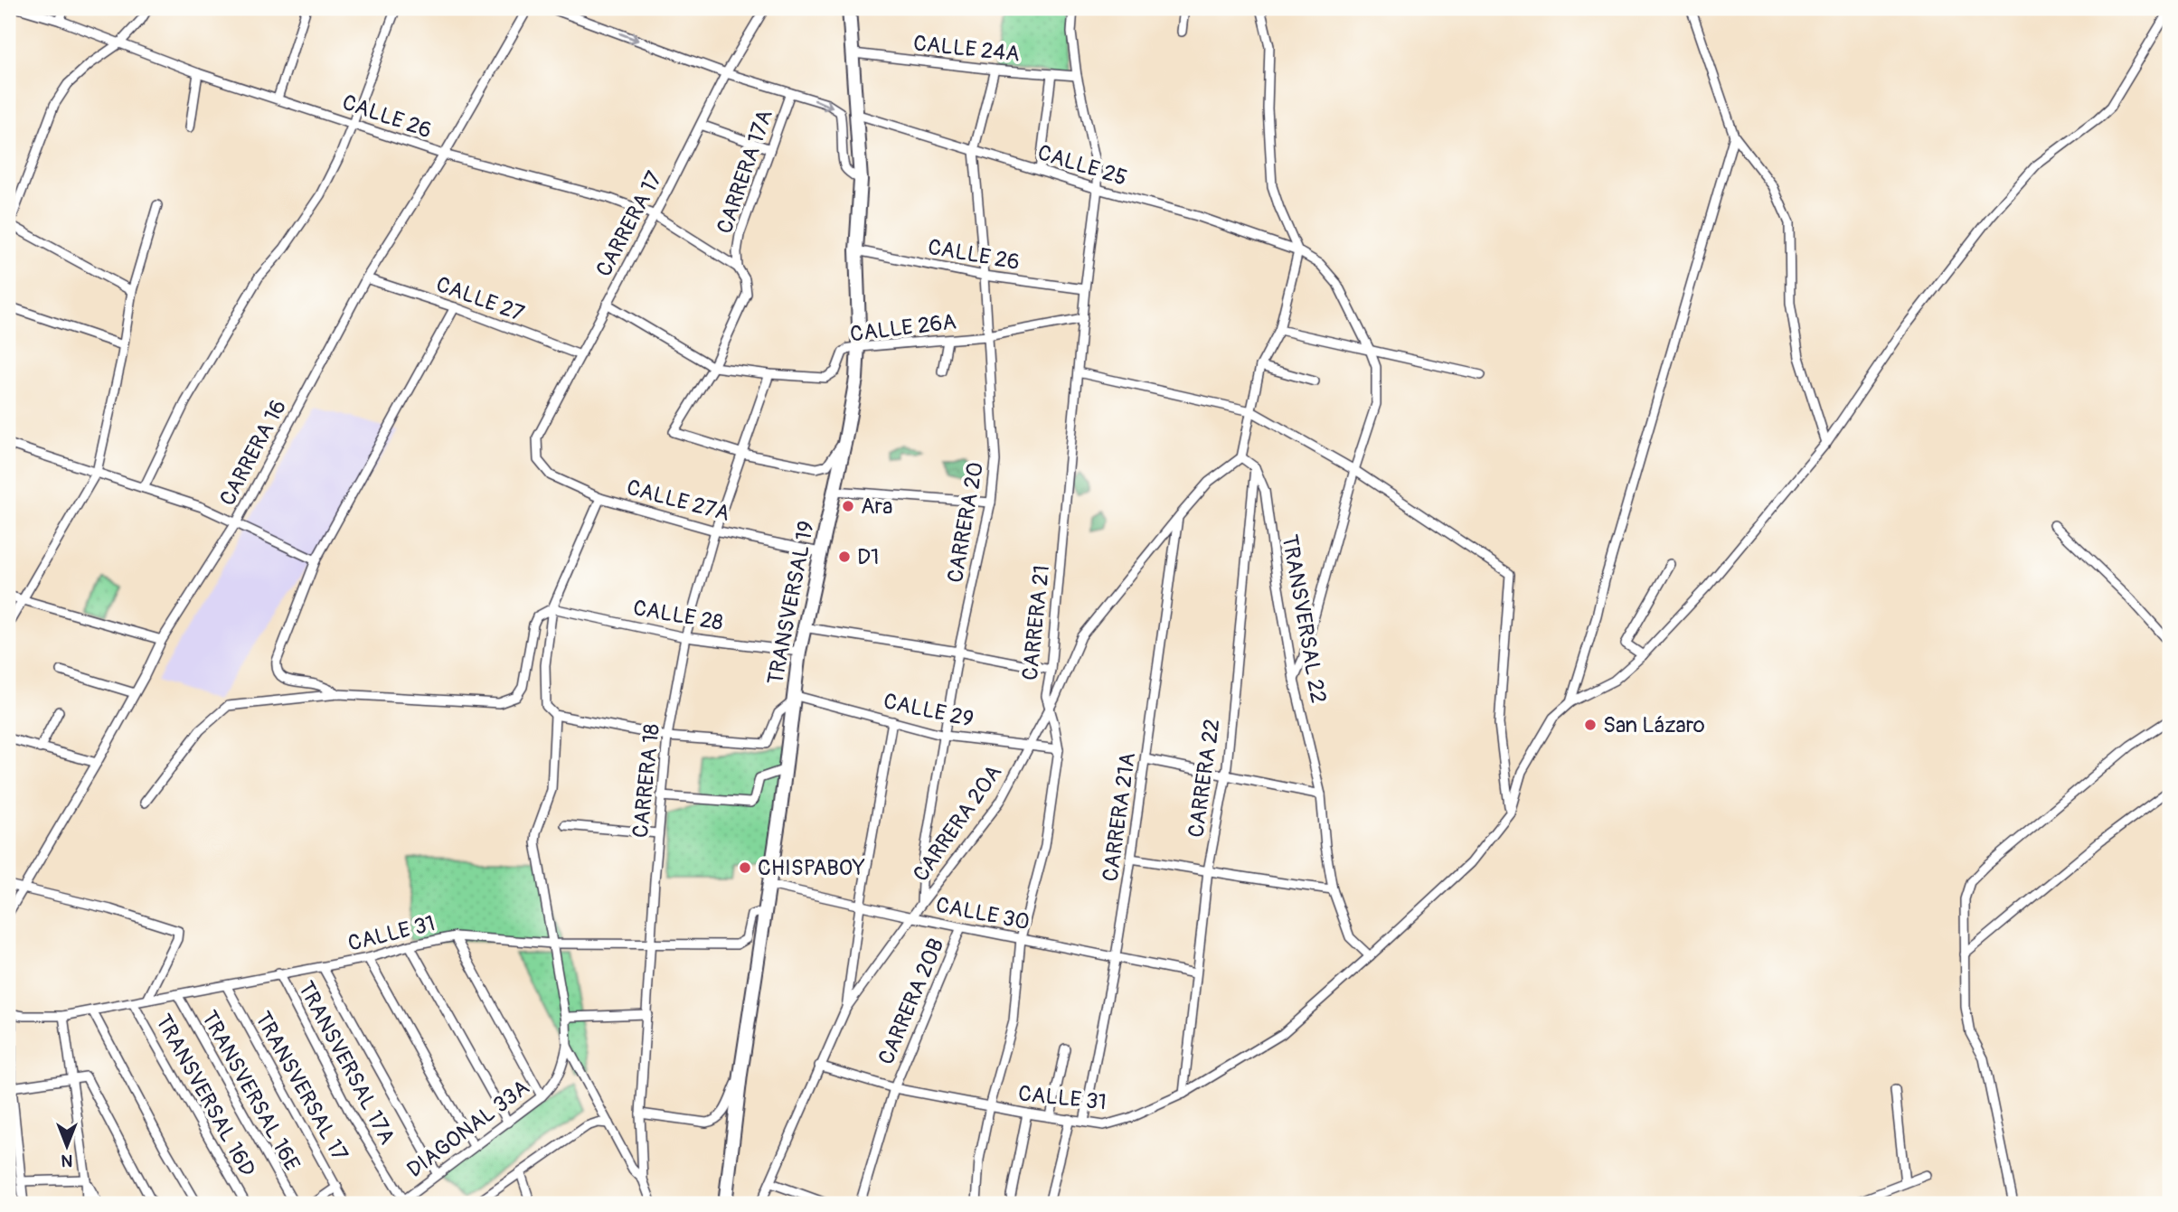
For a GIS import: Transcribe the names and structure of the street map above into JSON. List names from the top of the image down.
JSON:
{
  "streets": {
    "main road": ["TRANSVERSAL 19"],
    "street": [
      "CALLE 24A",
      "CALLE 26",
      "CALLE 25",
      "CARRERA 17A",
      "CARRERA 17",
      "CALLE 27",
      "CALLE 26A",
      "CARRERA 16",
      "CALLE 27A",
      "CARRERA 20",
      "CALLE 28",
      "TRANSVERSAL 22",
      "CARRERA 21",
      "CALLE 29",
      "CARRERA 22",
      "CARRERA 18",
      "CARRERA 21A",
      "CARRERA 20A",
      "CALLE 30",
      "CALLE 31",
      "CARRERA 20B",
      "TRANSVERSAL 17A",
      "TRANSVERSAL 17",
      "TRANSVERSAL 16E",
      "TRANSVERSAL 16D",
      "DIAGONAL 33A"
    ]
  },
  "crossings": [
    ["CALLE 24A", "CARRERA 20"],
    ["CALLE 24A", "TRANSVERSAL 19"],
    ["CALLE 24A", "CARRERA 21"],
    ["CALLE 26", "CARRERA 17A"],
    ["CALLE 26", "CARRERA 17"],
    ["CALLE 26", "CARRERA 16"],
    ["CALLE 26", "CARRERA 20"],
    ["CALLE 26", "TRANSVERSAL 19"],
    ["CALLE 26", "CARRERA 21"],
    ["CALLE 25", "CARRERA 20"],
    ["CALLE 25", "TRANSVERSAL 19"],
    ["CALLE 25", "TRANSVERSAL 22"],
    ["CALLE 25", "CARRERA 21"],
    ["CARRERA 17A", "CALLE 26A"],
    ["CARRERA 17A", "CARRERA 18"],
    ["CARRERA 17", "CALLE 27"],
    ["CARRERA 17", "CALLE 26A"],
    ["CARRERA 17", "CALLE 27A"],
    ["CALLE 27", "CARRERA 16"],
    ["CALLE 26A", "CARRERA 20"],
    ["CALLE 26A", "TRANSVERSAL 19"],
    ["CALLE 26A", "CARRERA 21"],
    ["CALLE 26A", "CARRERA 18"],
    ["CALLE 27A", "TRANSVERSAL 19"],
    ["CALLE 27A", "CARRERA 18"],
    ["CARRERA 20", "CALLE 29"],
    ["CARRERA 20", "CARRERA 20A"],
    ["TRANSVERSAL 19", "CALLE 28"],
    ["TRANSVERSAL 19", "CALLE 29"],
    ["TRANSVERSAL 19", "CALLE 30"],
    ["TRANSVERSAL 19", "CALLE 31"],
    ["CALLE 28", "CARRERA 18"],
    ["TRANSVERSAL 22", "CARRERA 22"],
    ["TRANSVERSAL 22", "CALLE 31"],
    ["CARRERA 21", "CALLE 29"],
    ["CARRERA 21", "CARRERA 20A"],
    ["CARRERA 21", "CALLE 30"],
    ["CARRERA 21", "CALLE 31"],
    ["CALLE 29", "CARRERA 20A"],
    ["CARRERA 22", "CALLE 30"],
    ["CARRERA 22", "CALLE 31"],
    ["CARRERA 18", "CALLE 31"],
    ["CARRERA 21A", "CARRERA 20A"],
    ["CARRERA 21A", "CALLE 30"],
    ["CARRERA 21A", "CALLE 31"],
    ["CARRERA 20A", "CALLE 30"],
    ["CARRERA 20A", "CALLE 31"],
    ["CALLE 30", "CARRERA 20B"],
    ["CALLE 31", "CARRERA 20B"],
    ["CALLE 31", "TRANSVERSAL 17A"],
    ["CALLE 31", "TRANSVERSAL 17"],
    ["CALLE 31", "TRANSVERSAL 16E"],
    ["CALLE 31", "TRANSVERSAL 16D"],
    ["TRANSVERSAL 17A", "DIAGONAL 33A"]
  ],
  "places": [
    "Ara",
    "D1",
    "San Lázaro",
    "CHISPABOY"
  ],
  "north": "bottom"
}
